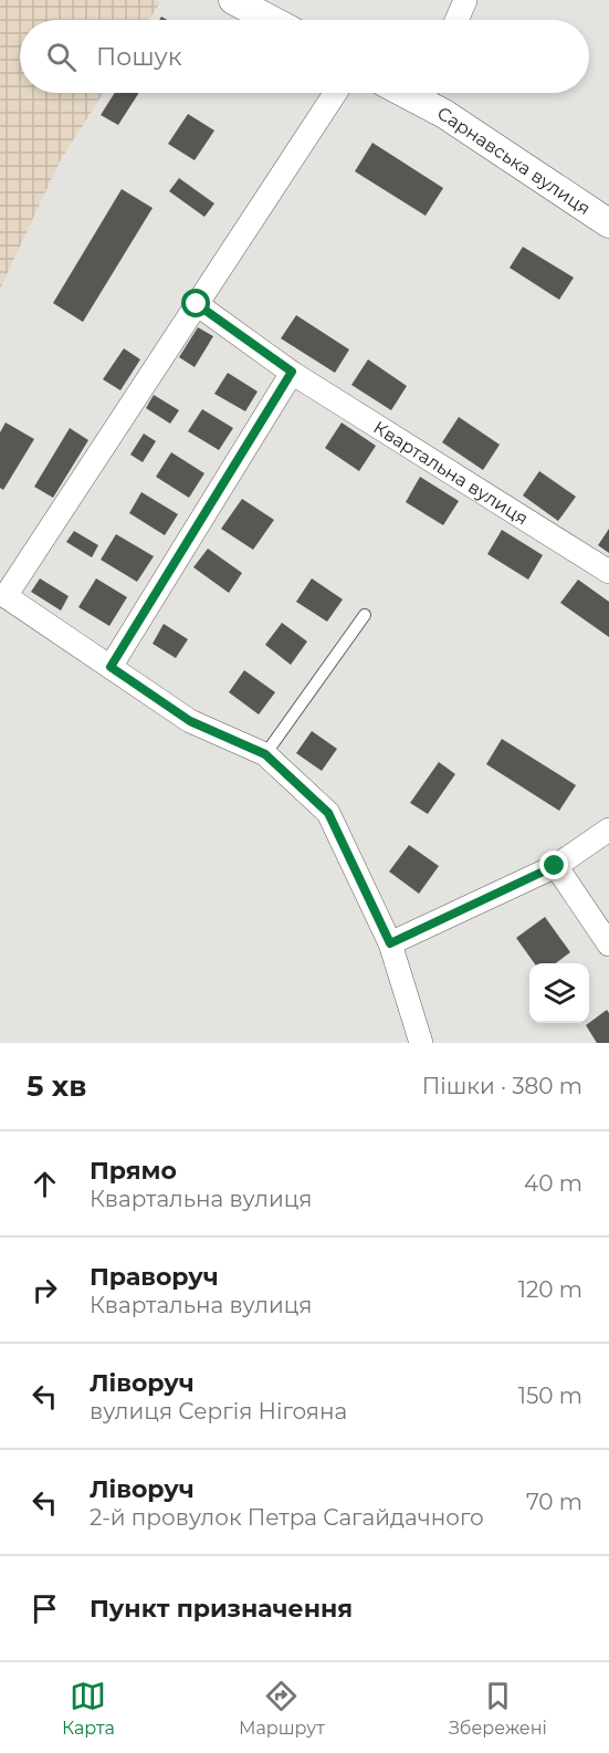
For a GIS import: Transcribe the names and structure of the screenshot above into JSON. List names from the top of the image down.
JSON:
{
  "streets": {
    "street": ["Сарнавська вулиця", "Квартальна вулиця"]
  },
  "page": {
    "search": "Пошук",
    "heading": ["5 хв", "Пішки · 380 m"],
    "list": [
      ["Прямо", "Квартальна вулиця", "40 m"],
      ["Праворуч", "Квартальна вулиця", "120 m"],
      ["Ліворуч", "вулиця Сергія Нігояна", "150 m"],
      ["Ліворуч", "2-й провулок Петра Сагайдачного", "70 m"],
      "Пункт призначення"
    ],
    "nav": ["Карта", "Маршрут", "Збережені"]
  }
}
